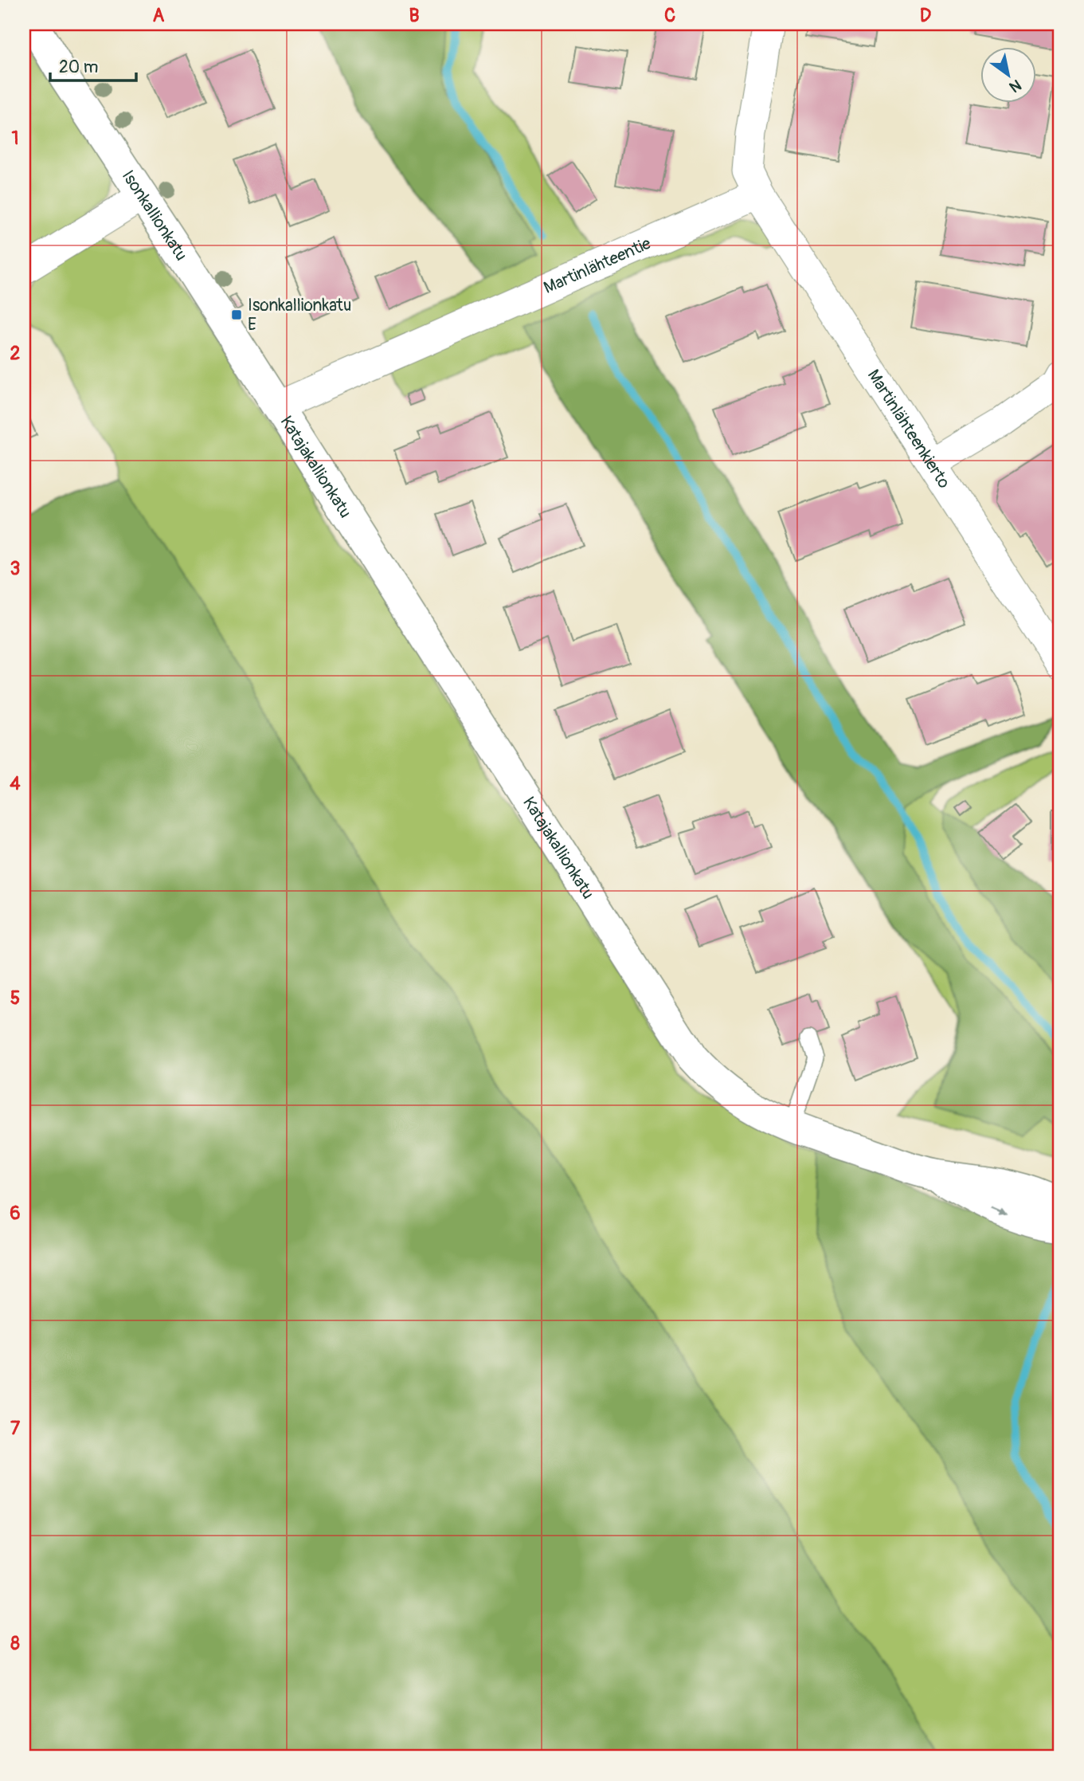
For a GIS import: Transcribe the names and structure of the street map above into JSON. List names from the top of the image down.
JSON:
{
  "streets": {
    "street": [
      "Isonkallionkatu",
      "Martinlähteentie",
      "Martinlähteenkierto",
      "Katajakallionkatu"
    ]
  },
  "crossings": [
    ["Isonkallionkatu", "Martinlähteentie"],
    ["Isonkallionkatu", "Katajakallionkatu"],
    ["Martinlähteentie", "Martinlähteenkierto"],
    ["Martinlähteentie", "Katajakallionkatu"]
  ],
  "places": {
    "transit": ["Isonkallionkatu E"]
  },
  "scale_bar": "20 m",
  "north": "bottom right",
  "grid": {
    "columns": [
      "A",
      "B",
      "C",
      "D"
    ],
    "rows": [
      "1",
      "2",
      "3",
      "4",
      "5",
      "6",
      "7",
      "8"
    ]
  }
}
